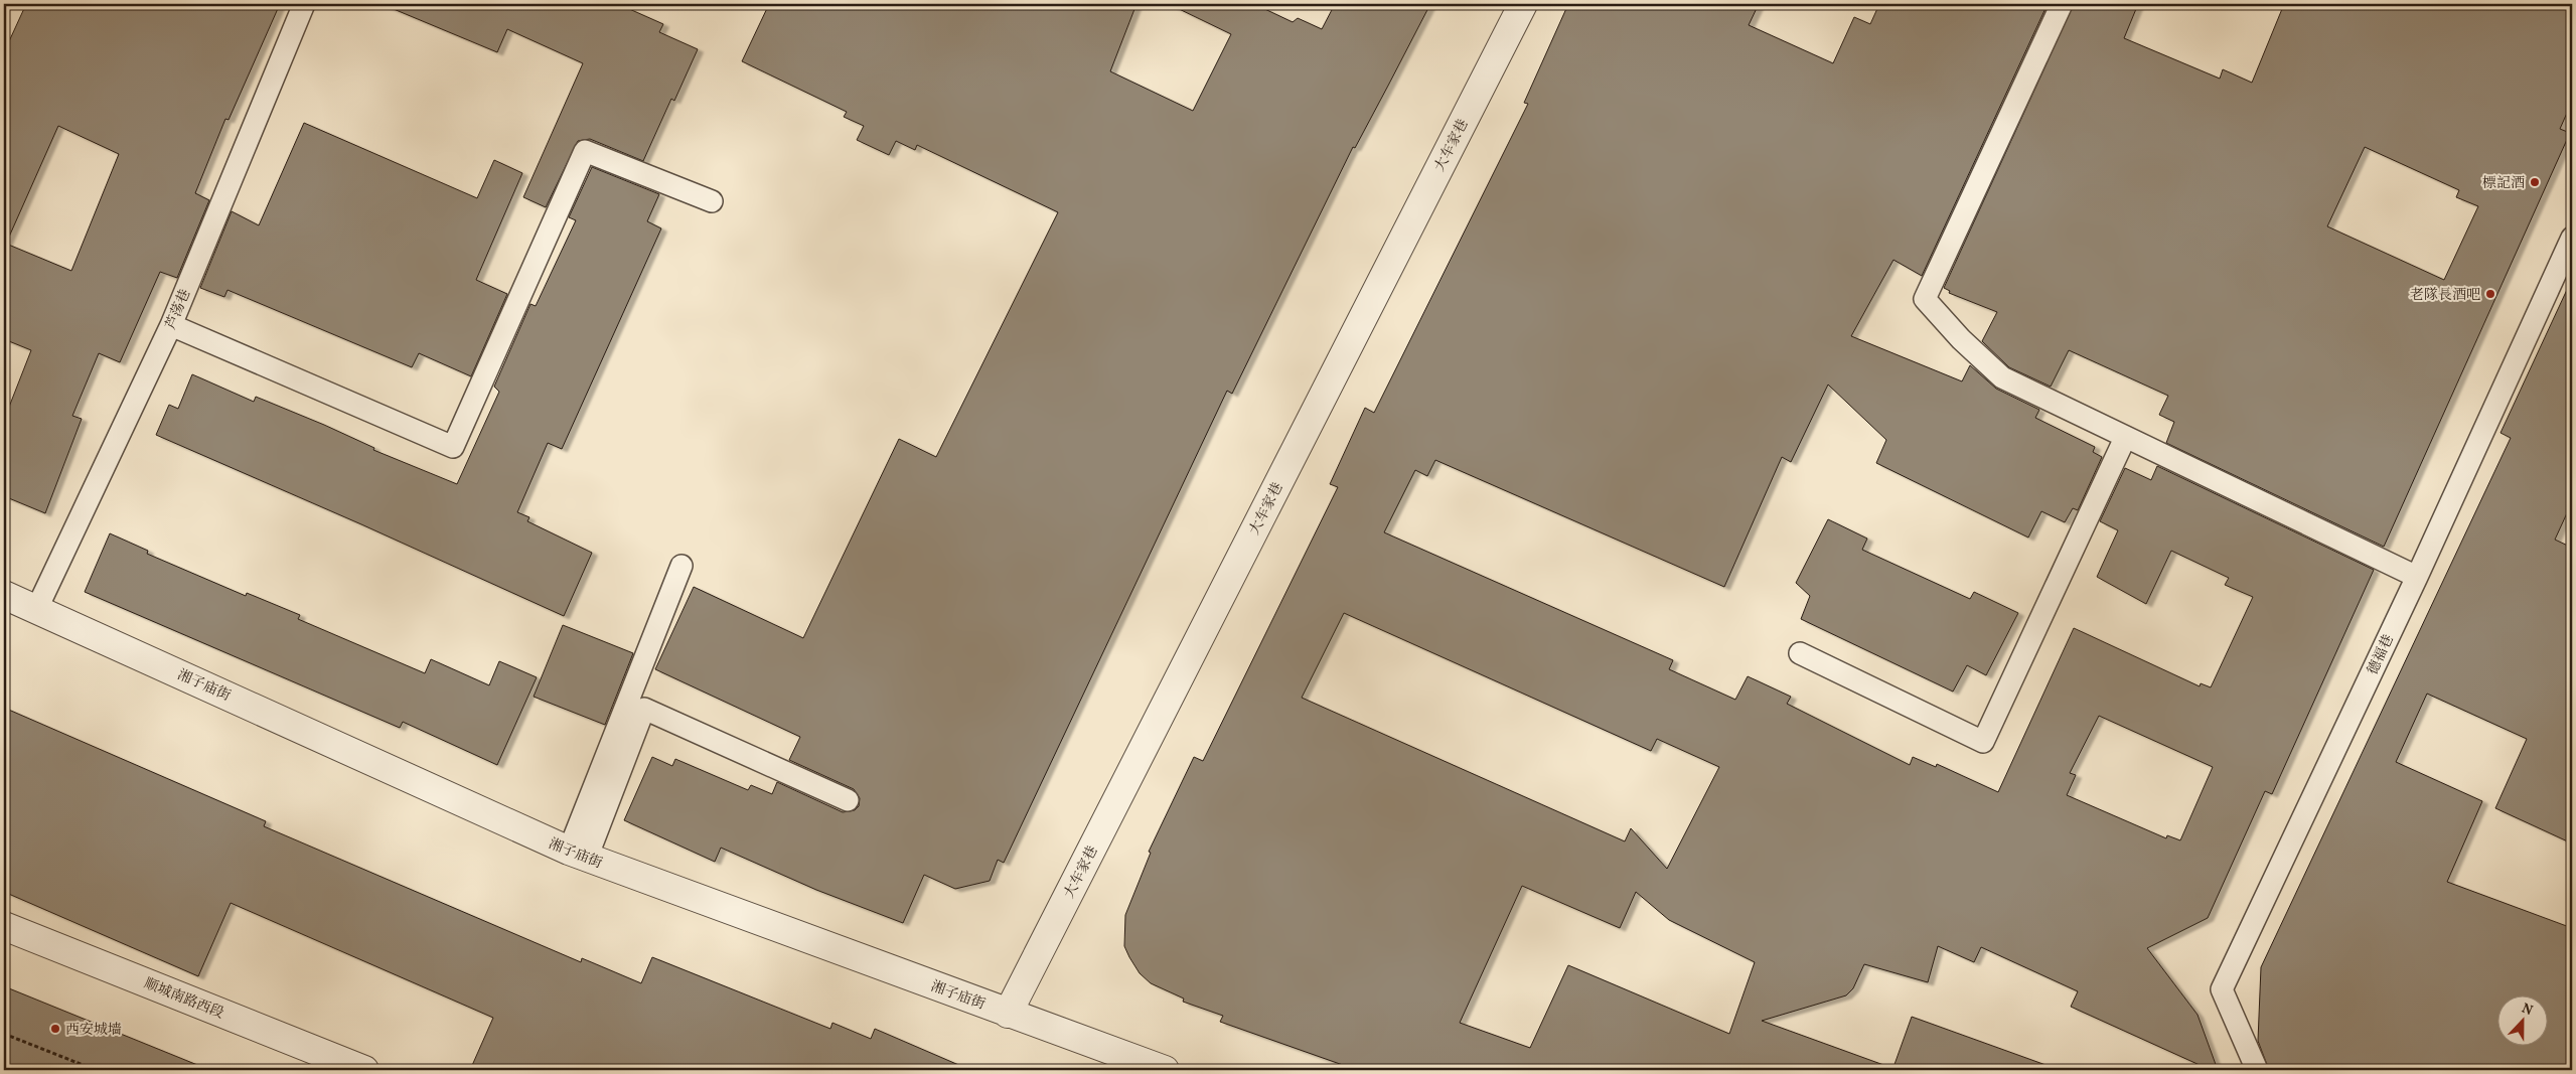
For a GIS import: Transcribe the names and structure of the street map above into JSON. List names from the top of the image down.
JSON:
{
  "streets": {
    "street": ["大车家巷", "湘子庙街", "顺城南路西段"],
    "lane": ["芦荡巷", "德福巷"]
  },
  "crossings": [
    ["大车家巷", "湘子庙街"],
    ["芦荡巷", "湘子庙街"]
  ],
  "places": ["標記酒", "老隊長酒吧", "西安城墙"],
  "north": "top"
}
